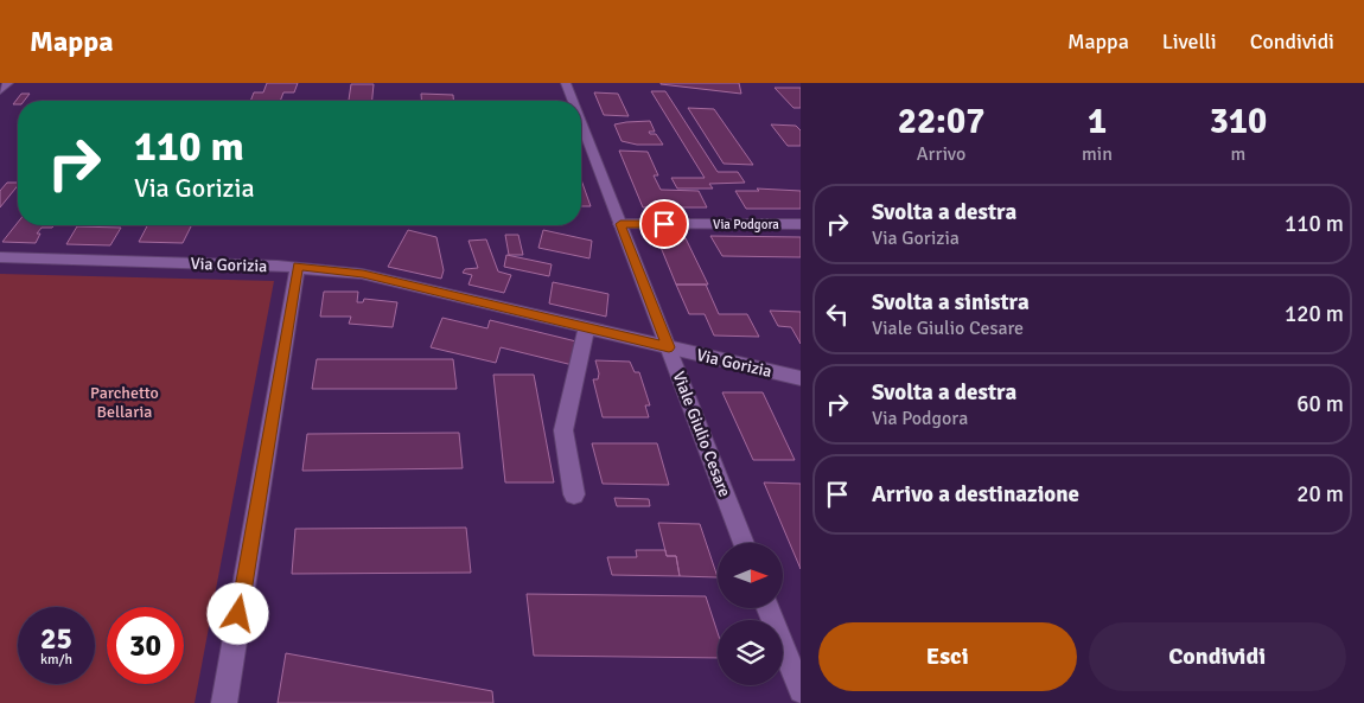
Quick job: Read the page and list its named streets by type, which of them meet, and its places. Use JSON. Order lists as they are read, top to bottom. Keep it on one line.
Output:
{"streets":{"street":["Via Podgora","Via Gorizia","Viale Giulio Cesare"]},"crossings":[["Via Podgora","Viale Giulio Cesare"],["Via Gorizia","Viale Giulio Cesare"]],"parks":["Parchetto Bellaria"],"north":"right","page":{"header":"Mappa","nav":["Mappa","Livelli","Condividi"],"eta":["22:07","Arrivo","1","min","310","m"],"turn":["110 m","Via Gorizia"],"list":[{"name":"Svolta a destra","note":"Via Gorizia","value":"110 m"},{"name":"Svolta a sinistra","note":"Viale Giulio Cesare","value":"120 m"},{"name":"Svolta a destra","note":"Via Podgora","value":"60 m"},{"name":"Arrivo a destinazione","value":"20 m"}],"speed":"25 km/h","limit":"30","buttons":["Esci","Condividi"]}}
